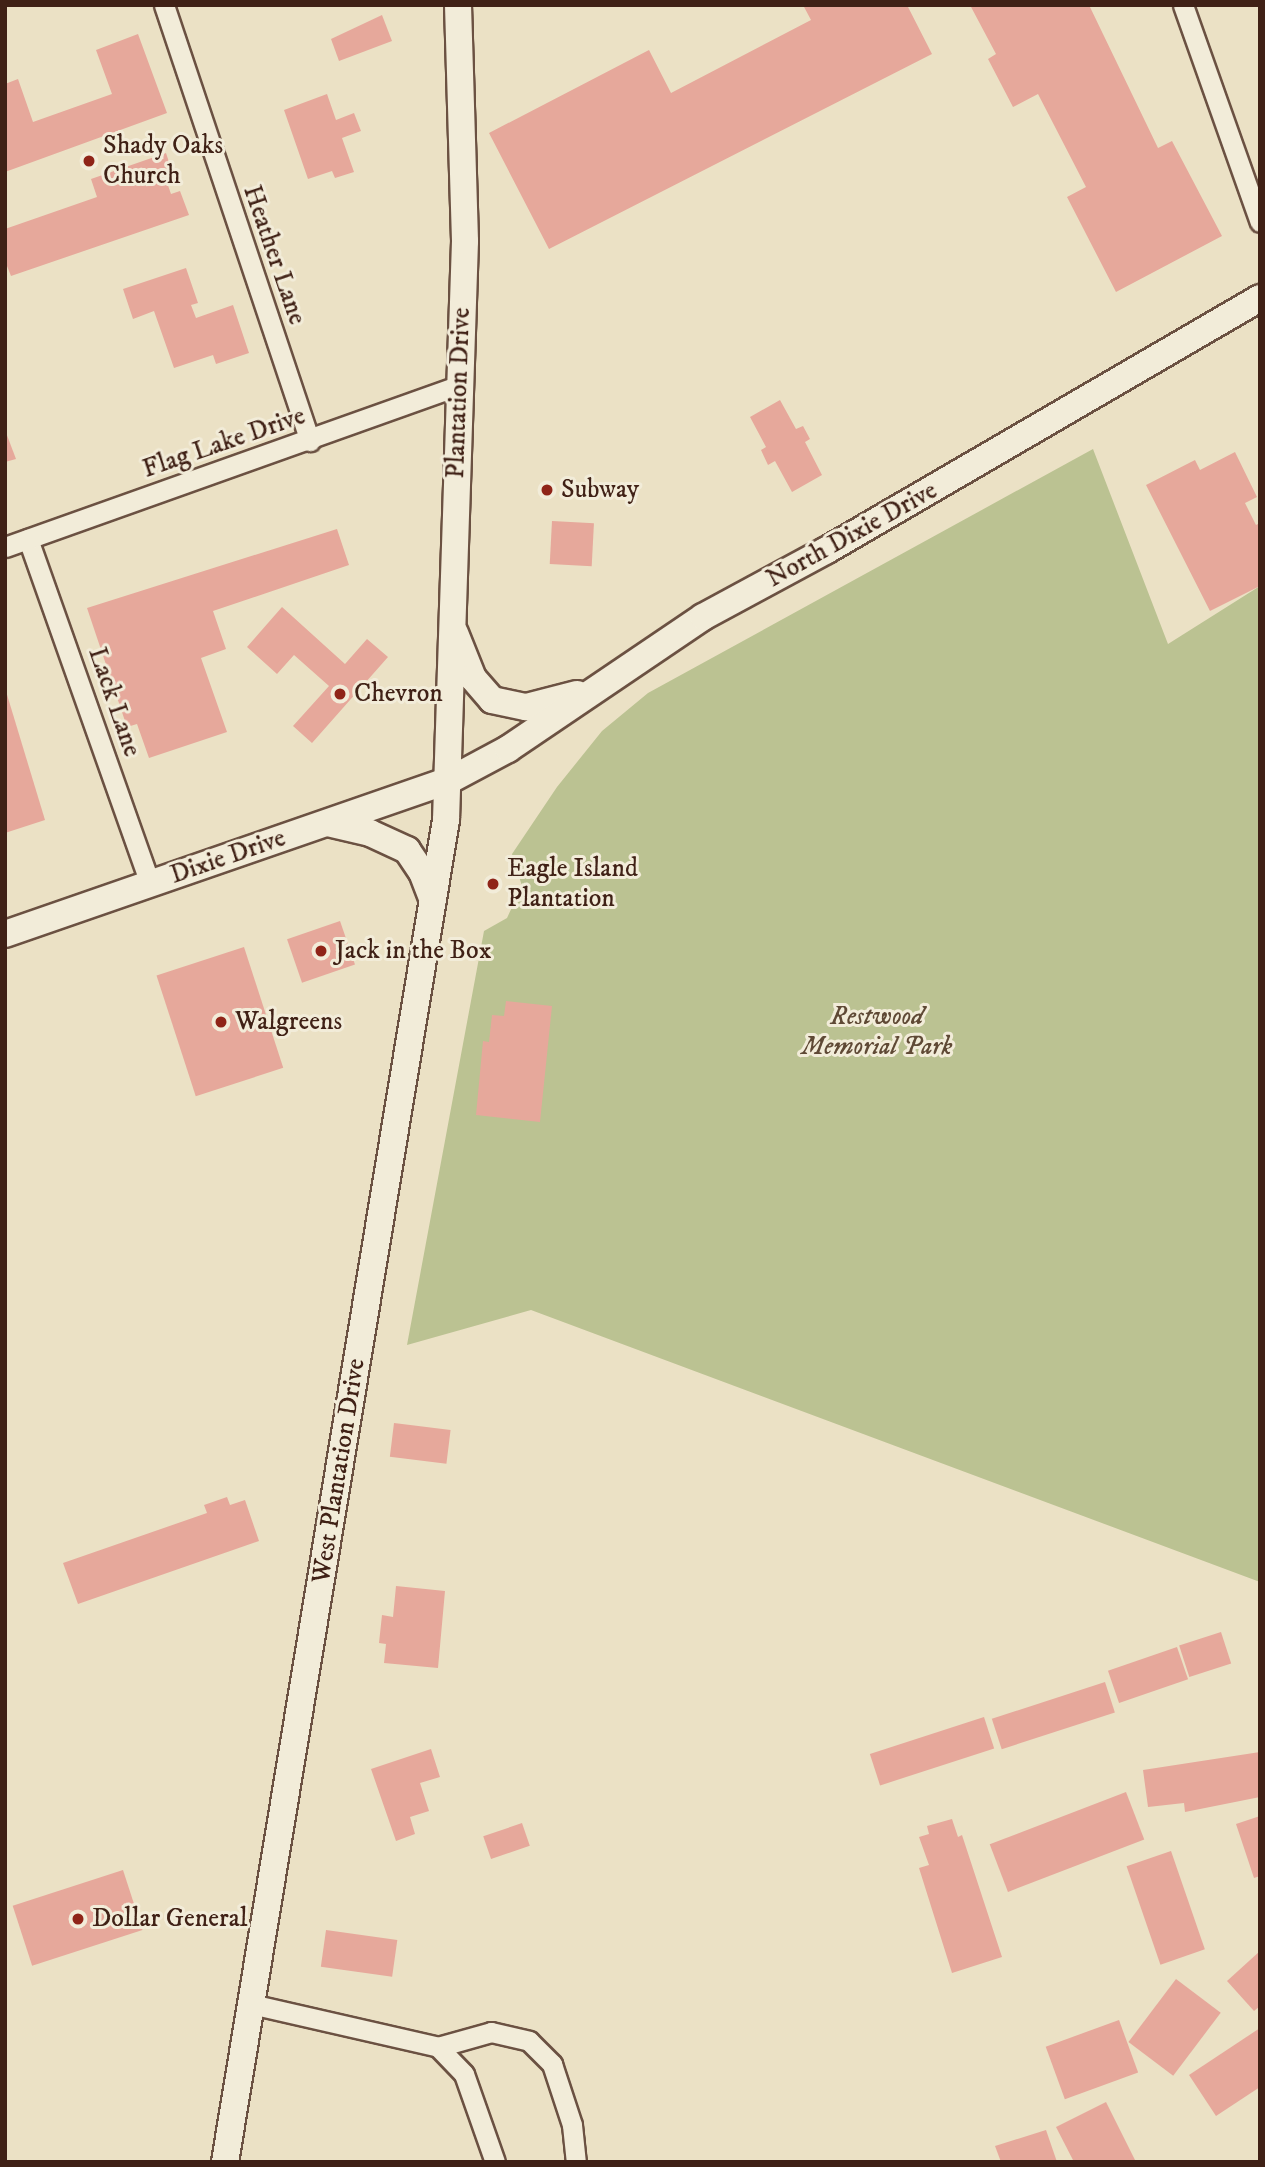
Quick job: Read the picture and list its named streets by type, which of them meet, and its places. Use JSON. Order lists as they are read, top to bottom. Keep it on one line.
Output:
{"streets":{"main road":["Plantation Drive","North Dixie Drive","Dixie Drive","West Plantation Drive"],"street":["Heather Lane","Flag Lake Drive","Lack Lane"]},"crossings":[["Heather Lane","Flag Lake Drive"],["Plantation Drive","Flag Lake Drive"],["Plantation Drive","North Dixie Drive"],["Plantation Drive","Dixie Drive"],["Plantation Drive","West Plantation Drive"],["Flag Lake Drive","Lack Lane"],["North Dixie Drive","Dixie Drive"],["North Dixie Drive","West Plantation Drive"],["Lack Lane","Dixie Drive"],["Dixie Drive","West Plantation Drive"]],"parks":["Restwood Memorial Park"],"places":["Shady Oaks Church","Subway","Chevron","Eagle Island Plantation","Jack in the Box","Walgreens","Dollar General"]}
